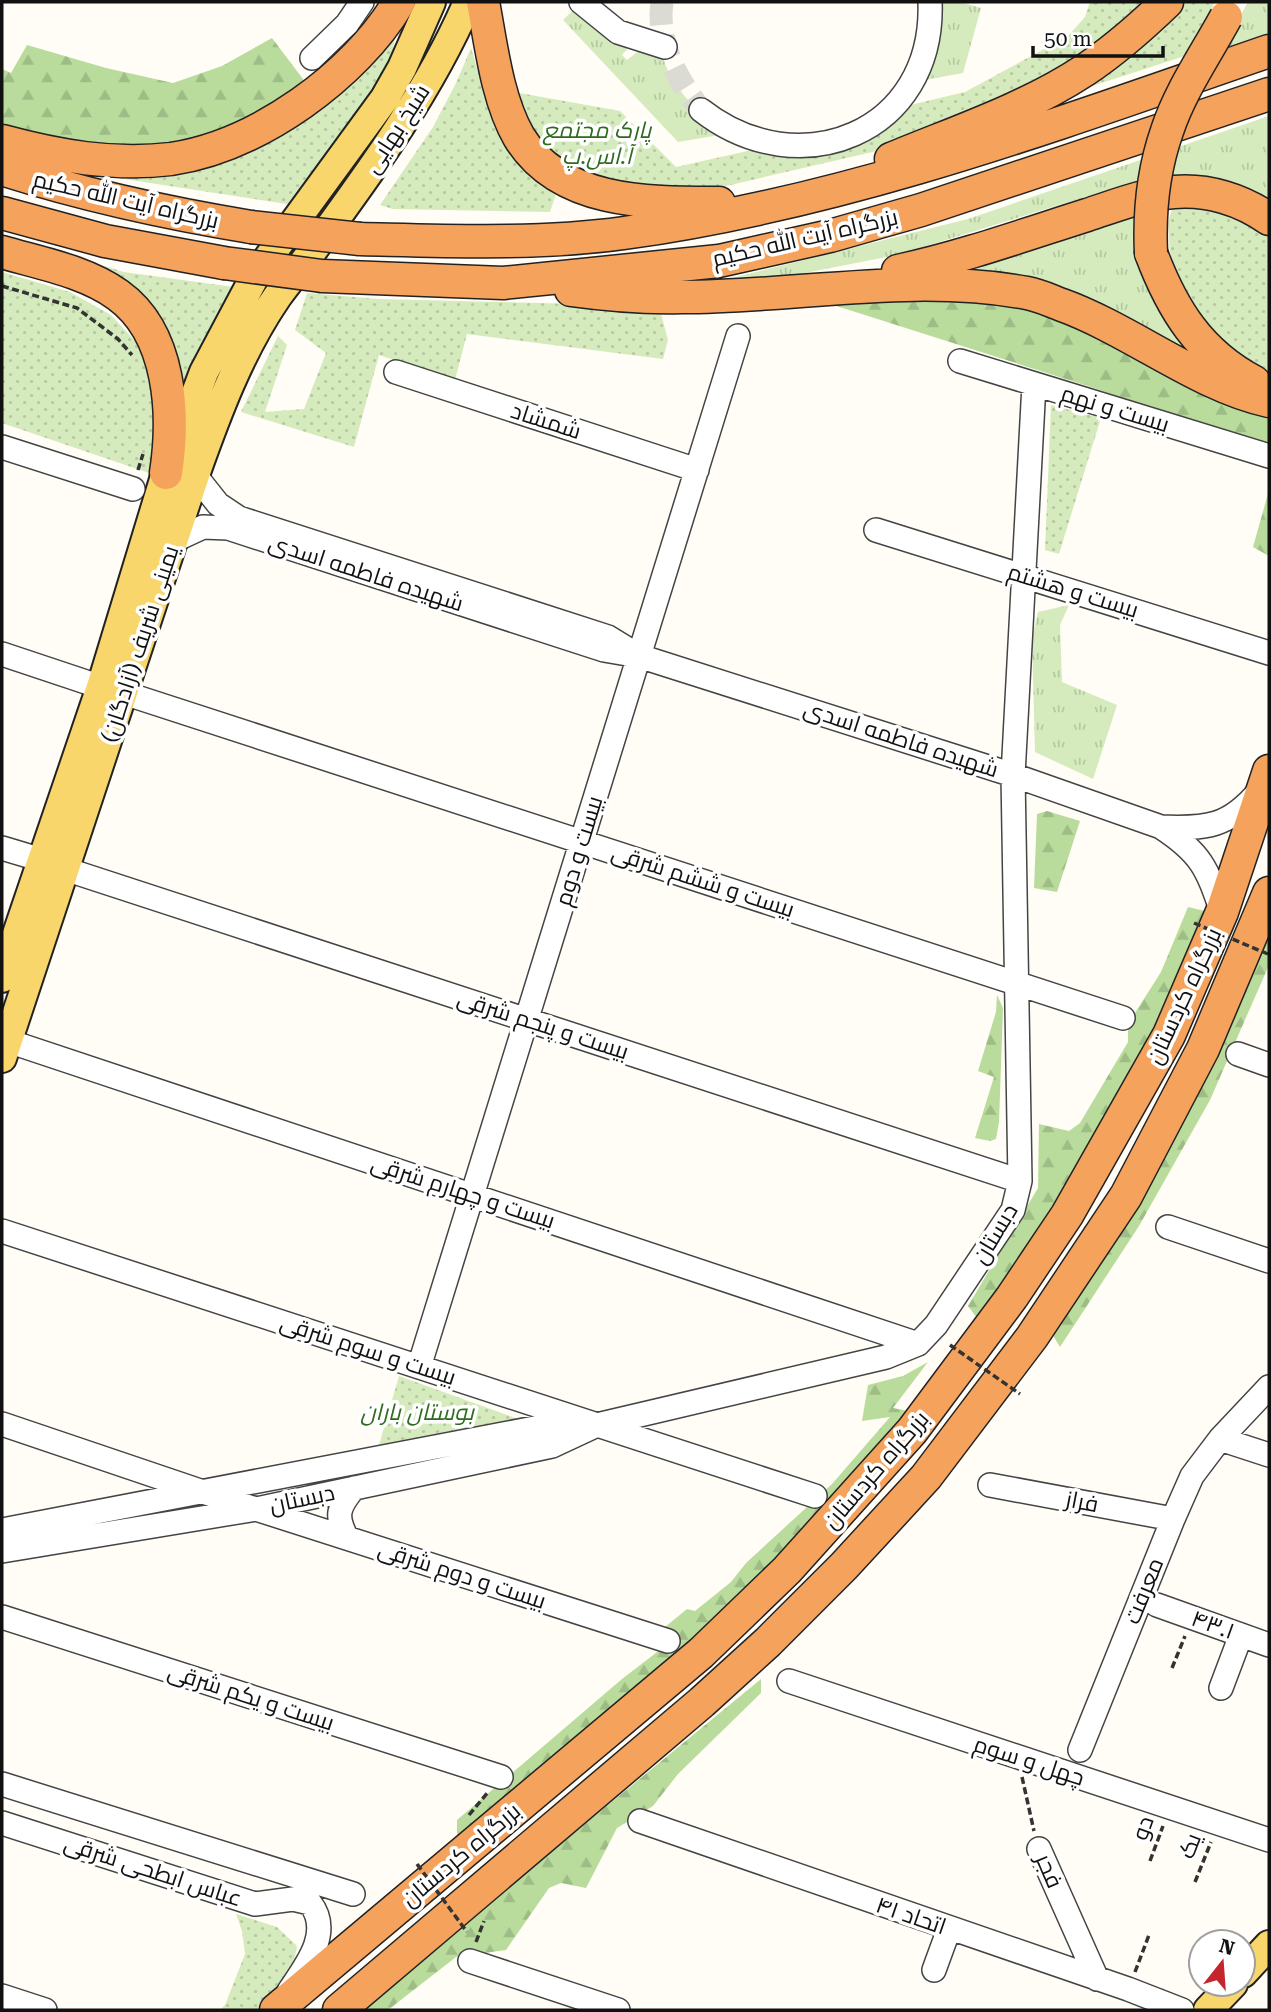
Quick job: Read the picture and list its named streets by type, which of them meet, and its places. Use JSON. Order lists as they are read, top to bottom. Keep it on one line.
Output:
{"streets":{"highway":["بزرگراه آیت الله حکیم","بزرگراه کردستان"],"main road":["شیخ بهایی","یمینی شریف (آزادگان)"],"street":["بیست و نهم","شمشاد","شهیده فاطمه اسدی","بیست و هشتم","بیست و دوم","بیست و ششم شرقی","بیست و پنجم شرقی","بیست و چهارم شرقی","دبستان","بیست و سوم شرقی","فراز","بیست و دوم شرقی","معرفت","۴۳.۱","بیست و یکم شرقی","چهل و سوم","عباس ابطحی شرقی","فجر","اتحاد ۴۱"],"path":["دو","یک"]},"crossings":[["شیخ بهایی","بزرگراه آیت الله حکیم"],["شیخ بهایی","یمینی شریف (آزادگان)"],["بزرگراه آیت الله حکیم","یمینی شریف (آزادگان)"],["بیست و نهم","دبستان"],["شمشاد","بیست و دوم"],["شهیده فاطمه اسدی","یمینی شریف (آزادگان)"],["شهیده فاطمه اسدی","بیست و دوم"],["شهیده فاطمه اسدی","دبستان"],["بیست و هشتم","دبستان"],["یمینی شریف (آزادگان)","بیست و ششم شرقی"],["یمینی شریف (آزادگان)","بیست و پنجم شرقی"],["یمینی شریف (آزادگان)","بیست و چهارم شرقی"],["بیست و دوم","بیست و ششم شرقی"],["بیست و دوم","بیست و پنجم شرقی"],["بیست و دوم","بیست و چهارم شرقی"],["بیست و دوم","بیست و سوم شرقی"],["بیست و ششم شرقی","دبستان"],["بزرگراه کردستان","عباس ابطحی شرقی"],["بیست و پنجم شرقی","دبستان"],["بیست و چهارم شرقی","دبستان"],["دبستان","بیست و سوم شرقی"],["دبستان","بیست و دوم شرقی"],["فراز","معرفت"],["چهل و سوم","دو"],["چهل و سوم","یک"],["چهل و سوم","فجر"],["فجر","اتحاد ۴۱"]],"parks":["پارک مجتمع آ.اس.پ","بوستان باران"],"scale_bar":"50 m","north":"top"}
